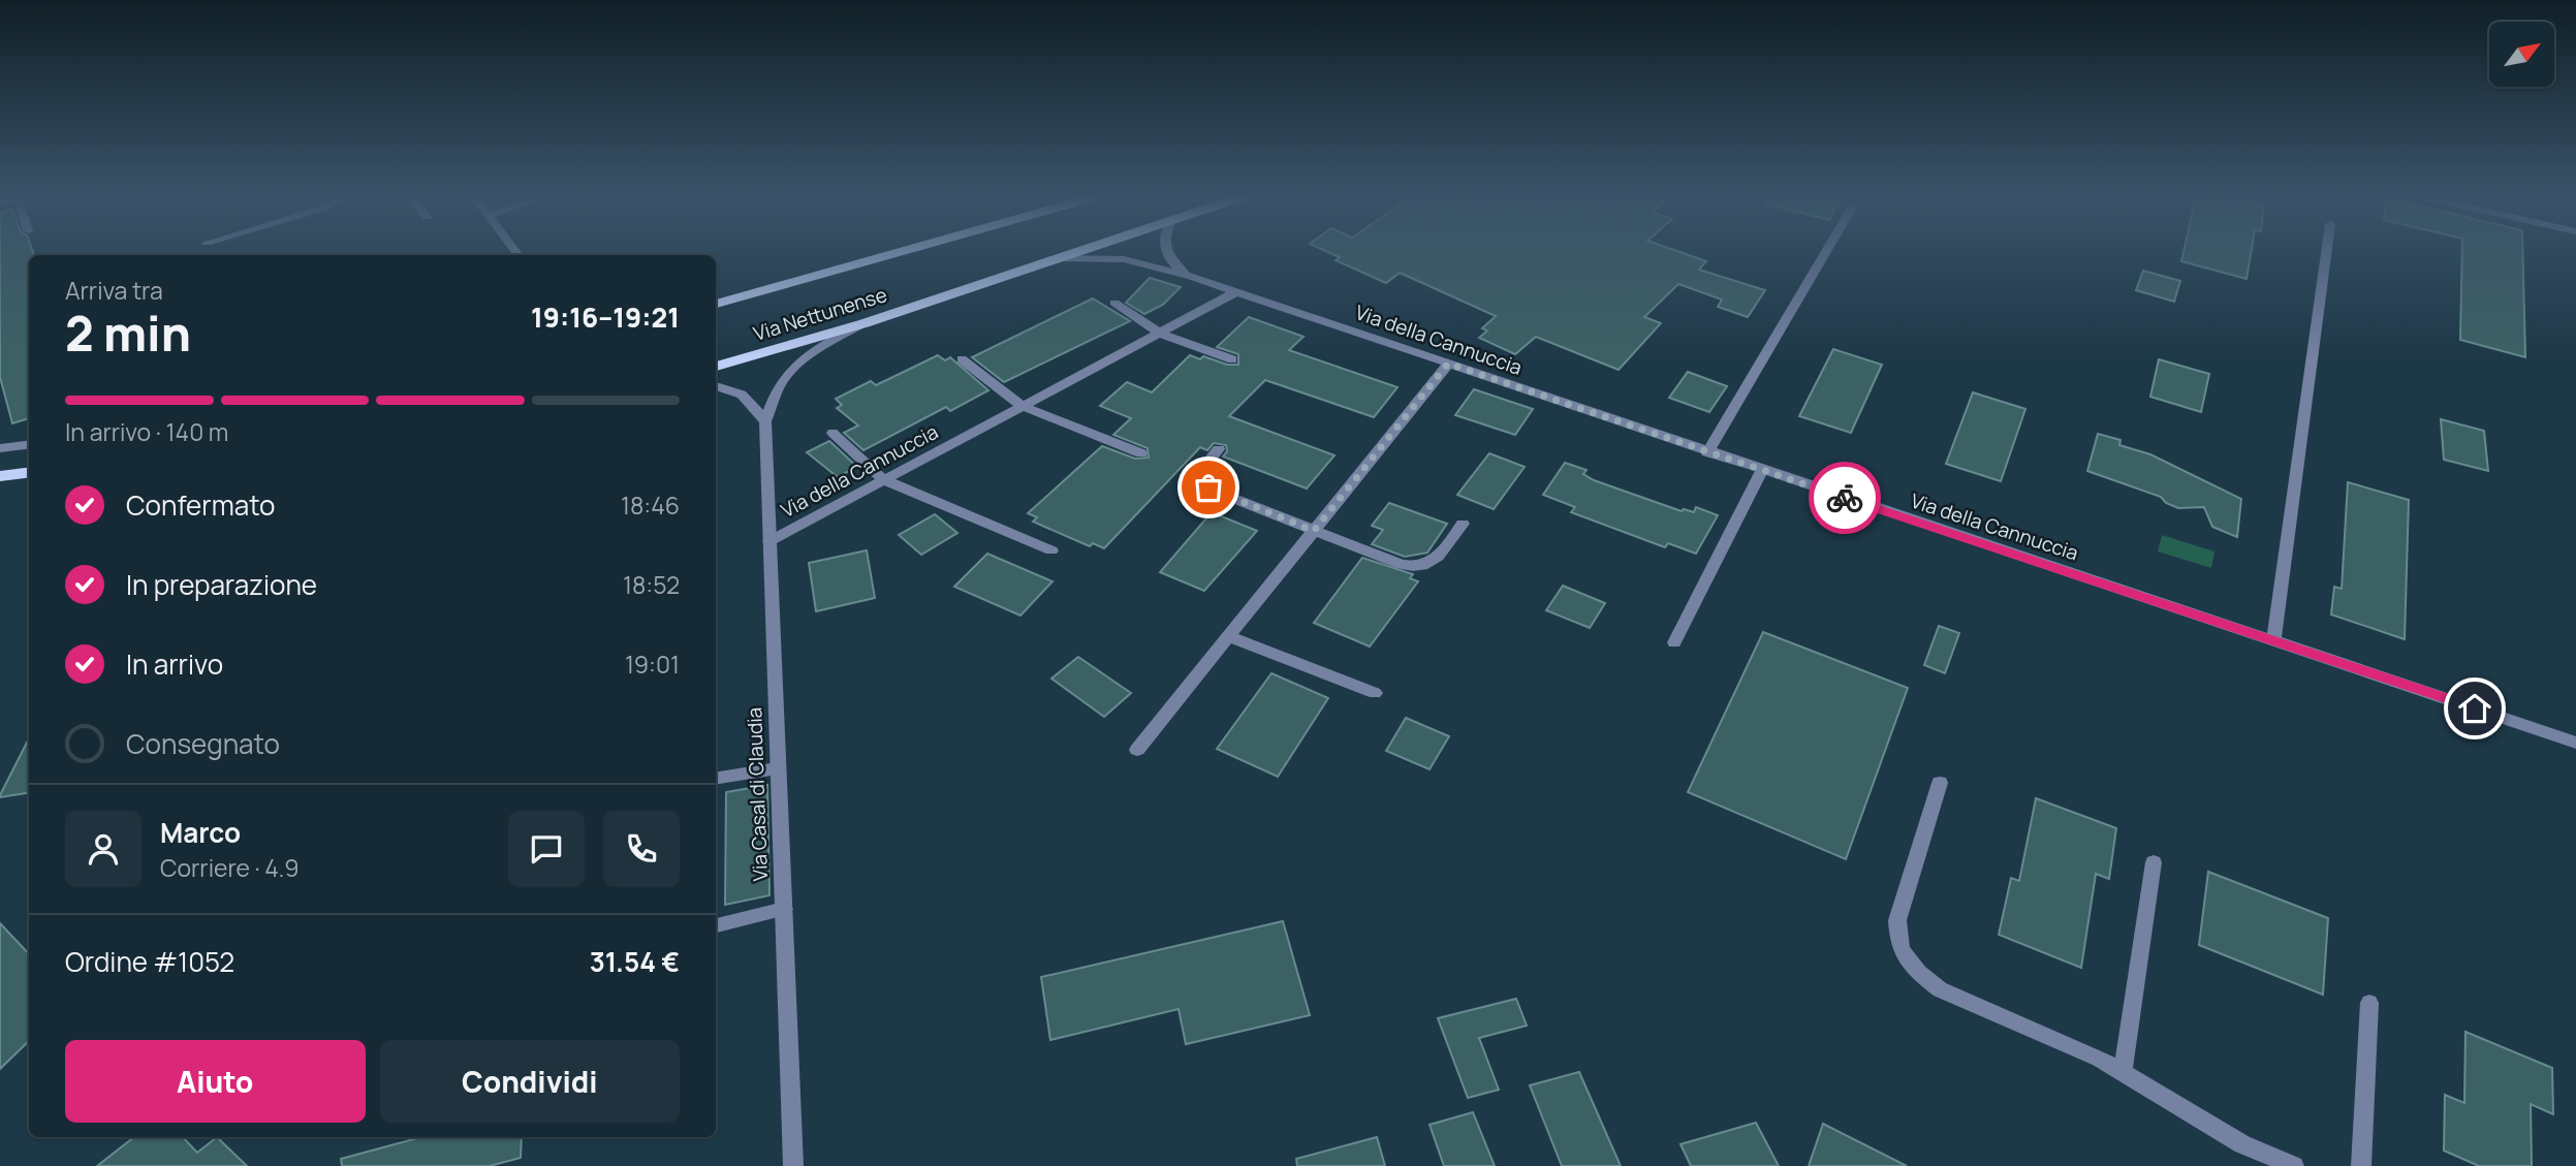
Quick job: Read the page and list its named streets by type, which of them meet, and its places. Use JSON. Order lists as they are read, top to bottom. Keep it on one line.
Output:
{"streets":{"main road":["Via Nettunense"],"street":["Via della Cannuccia","Via Casal di Claudia"]},"crossings":[["Via Nettunense","Via della Cannuccia"],["Via Nettunense","Via Casal di Claudia"],["Via della Cannuccia","Via Casal di Claudia"]],"north":"top right","page":{"heading":["2 min","Arriva tra","19:16–19:21"],"panel":["Marco","Corriere · 4.9","Ordine #1052","31.54 €"],"bar":"In arrivo · 140 m","list":[["Confermato","18:46"],["In preparazione","18:52"],["In arrivo","19:01"],"Consegnato"],"buttons":["Aiuto","Condividi"]}}
